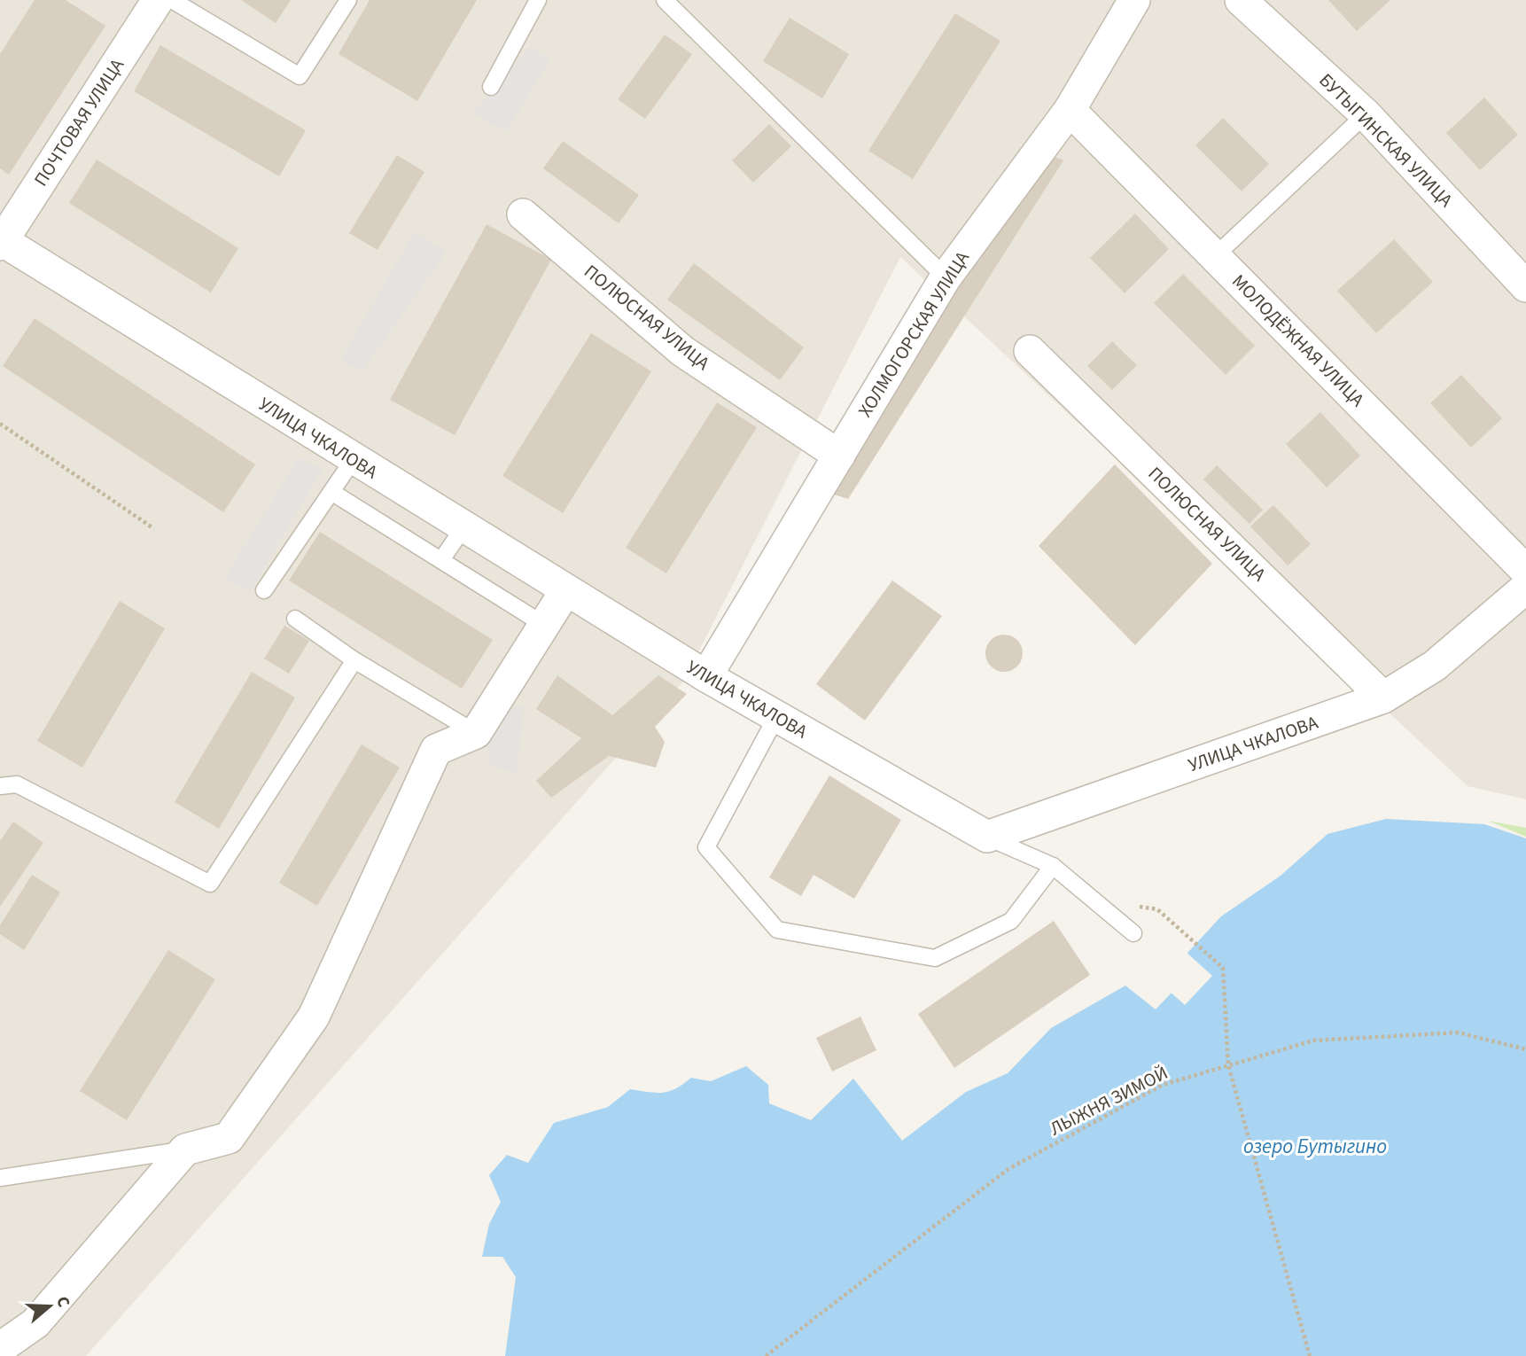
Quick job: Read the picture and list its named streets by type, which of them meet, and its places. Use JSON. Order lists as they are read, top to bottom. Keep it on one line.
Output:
{"streets":{"street":["ПОЧТОВАЯ УЛИЦА","БУТЫГИНСКАЯ УЛИЦА","ПОЛЮСНАЯ УЛИЦА","ХОЛМОГОРСКАЯ УЛИЦА","МОЛОДЁЖНАЯ УЛИЦА","УЛИЦА ЧКАЛОВА"],"path":["ЛЫЖНЯ ЗИМОЙ"]},"crossings":[["ПОЧТОВАЯ УЛИЦА","УЛИЦА ЧКАЛОВА"],["ПОЛЮСНАЯ УЛИЦА","ХОЛМОГОРСКАЯ УЛИЦА"],["ПОЛЮСНАЯ УЛИЦА","УЛИЦА ЧКАЛОВА"],["ХОЛМОГОРСКАЯ УЛИЦА","МОЛОДЁЖНАЯ УЛИЦА"],["ХОЛМОГОРСКАЯ УЛИЦА","УЛИЦА ЧКАЛОВА"]],"water":["озеро Бутыгино"],"north":"right"}
